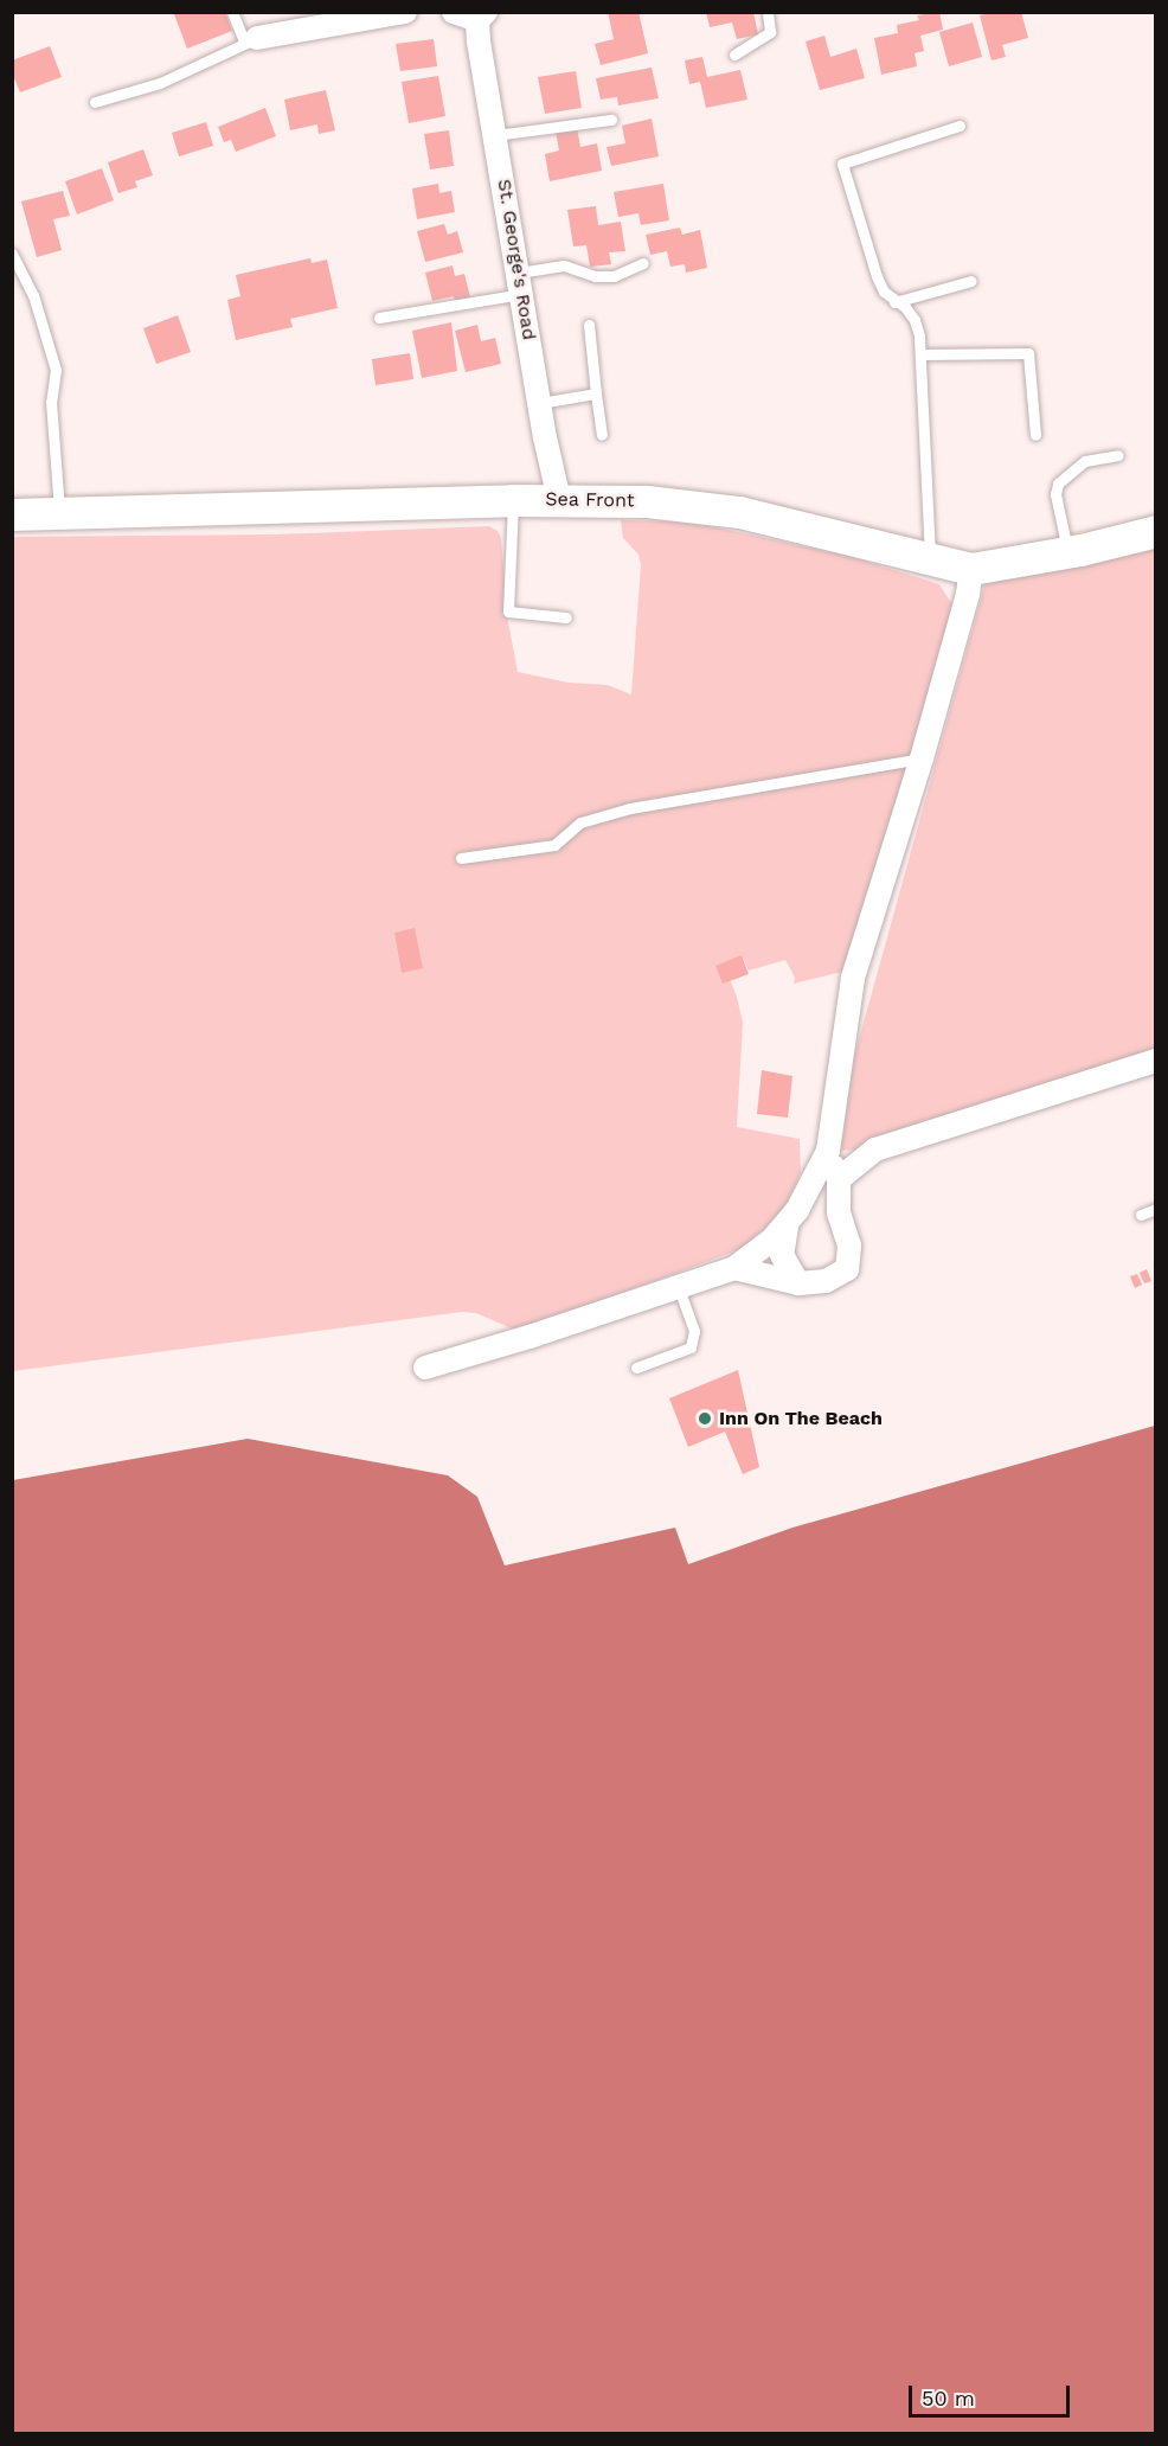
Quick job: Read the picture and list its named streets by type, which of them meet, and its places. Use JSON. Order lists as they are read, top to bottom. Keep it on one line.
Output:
{"streets":{"street":["St. George's Road","Sea Front"]},"crossings":[["St. George's Road","Sea Front"]],"places":["Inn On The Beach"],"scale_bar":"50 m"}
